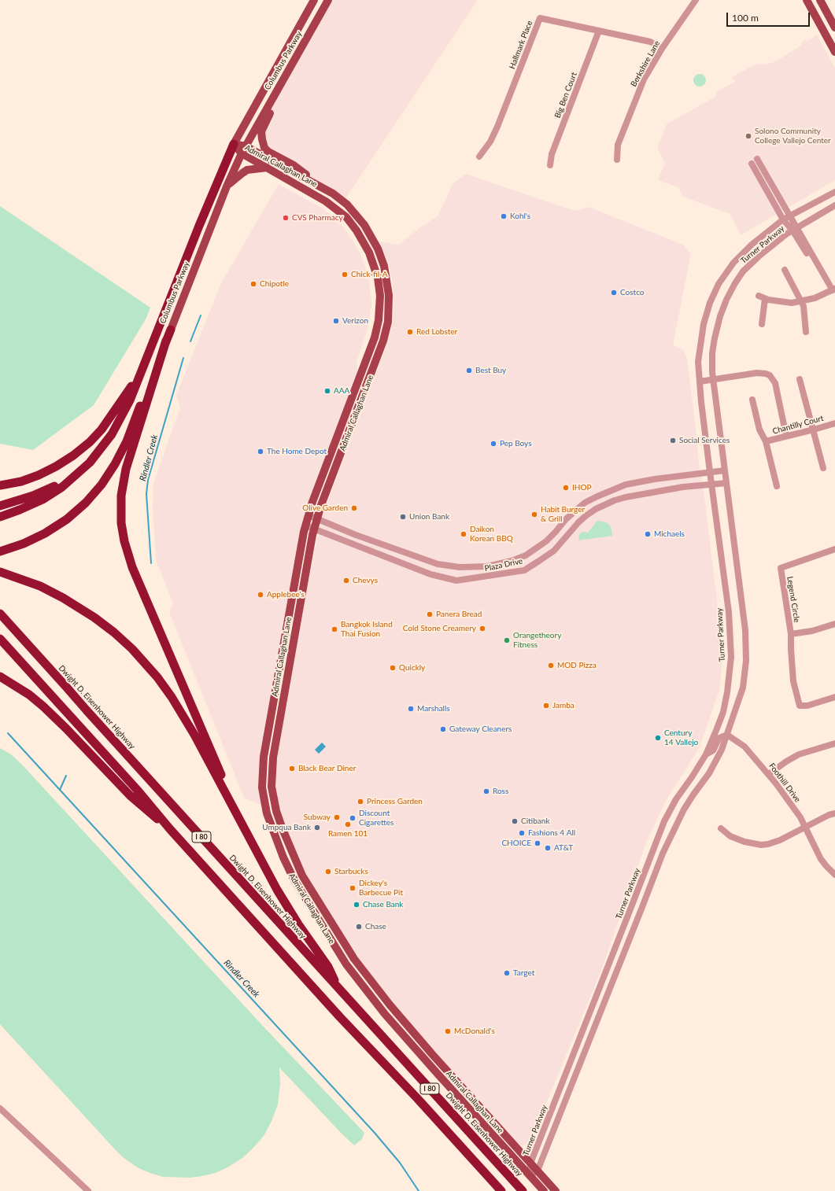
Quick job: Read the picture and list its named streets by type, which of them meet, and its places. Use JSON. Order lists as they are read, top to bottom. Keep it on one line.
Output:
{"streets":{"highway":["Columbus Parkway","Dwight D. Eisenhower Highway","I 80"],"main road":["Admiral Callaghan Lane"],"street":["Hallmark Place","Berkshire Lane","Big Ben Court","Turner Parkway","Chantilly Court","Plaza Drive","Legend Circle","Foothill Drive"]},"crossings":[["Hallmark Place","Berkshire Lane"],["Hallmark Place","Big Ben Court"],["Columbus Parkway","Admiral Callaghan Lane"],["Admiral Callaghan Lane","Turner Parkway"],["Admiral Callaghan Lane","Plaza Drive"],["Turner Parkway","Plaza Drive"],["Turner Parkway","Foothill Drive"]],"water":["Rindler Creek"],"places":["Solono Community College Vallejo Center","Kohl's","CVS Pharmacy","Chick-fil-A","Chipotle","Costco","Verizon","Red Lobster","Best Buy","AAA","Social Services","Pep Boys","The Home Depot","IHOP","Olive Garden","Habit Burger & Grill","Union Bank","Daikon Korean BBQ","Michaels","Chevys","Applebee's","Panera Bread","Cold Stone Creamery","Bangkok Island Thai Fusion","Orangetheory Fitness","MOD Pizza","Quickly","Jamba","Marshalls","Gateway Cleaners","Century 14 Vallejo","Black Bear Diner","Ross","Princess Garden","Subway","Discount Cigarettes","Citibank","Ramen 101","Umpqua Bank","Fashions 4 All","CHOICE","AT&T","Starbucks","Dickey's Barbecue Pit","Chase Bank","Chase","Target","McDonald's"],"scale_bar":"100 m"}
